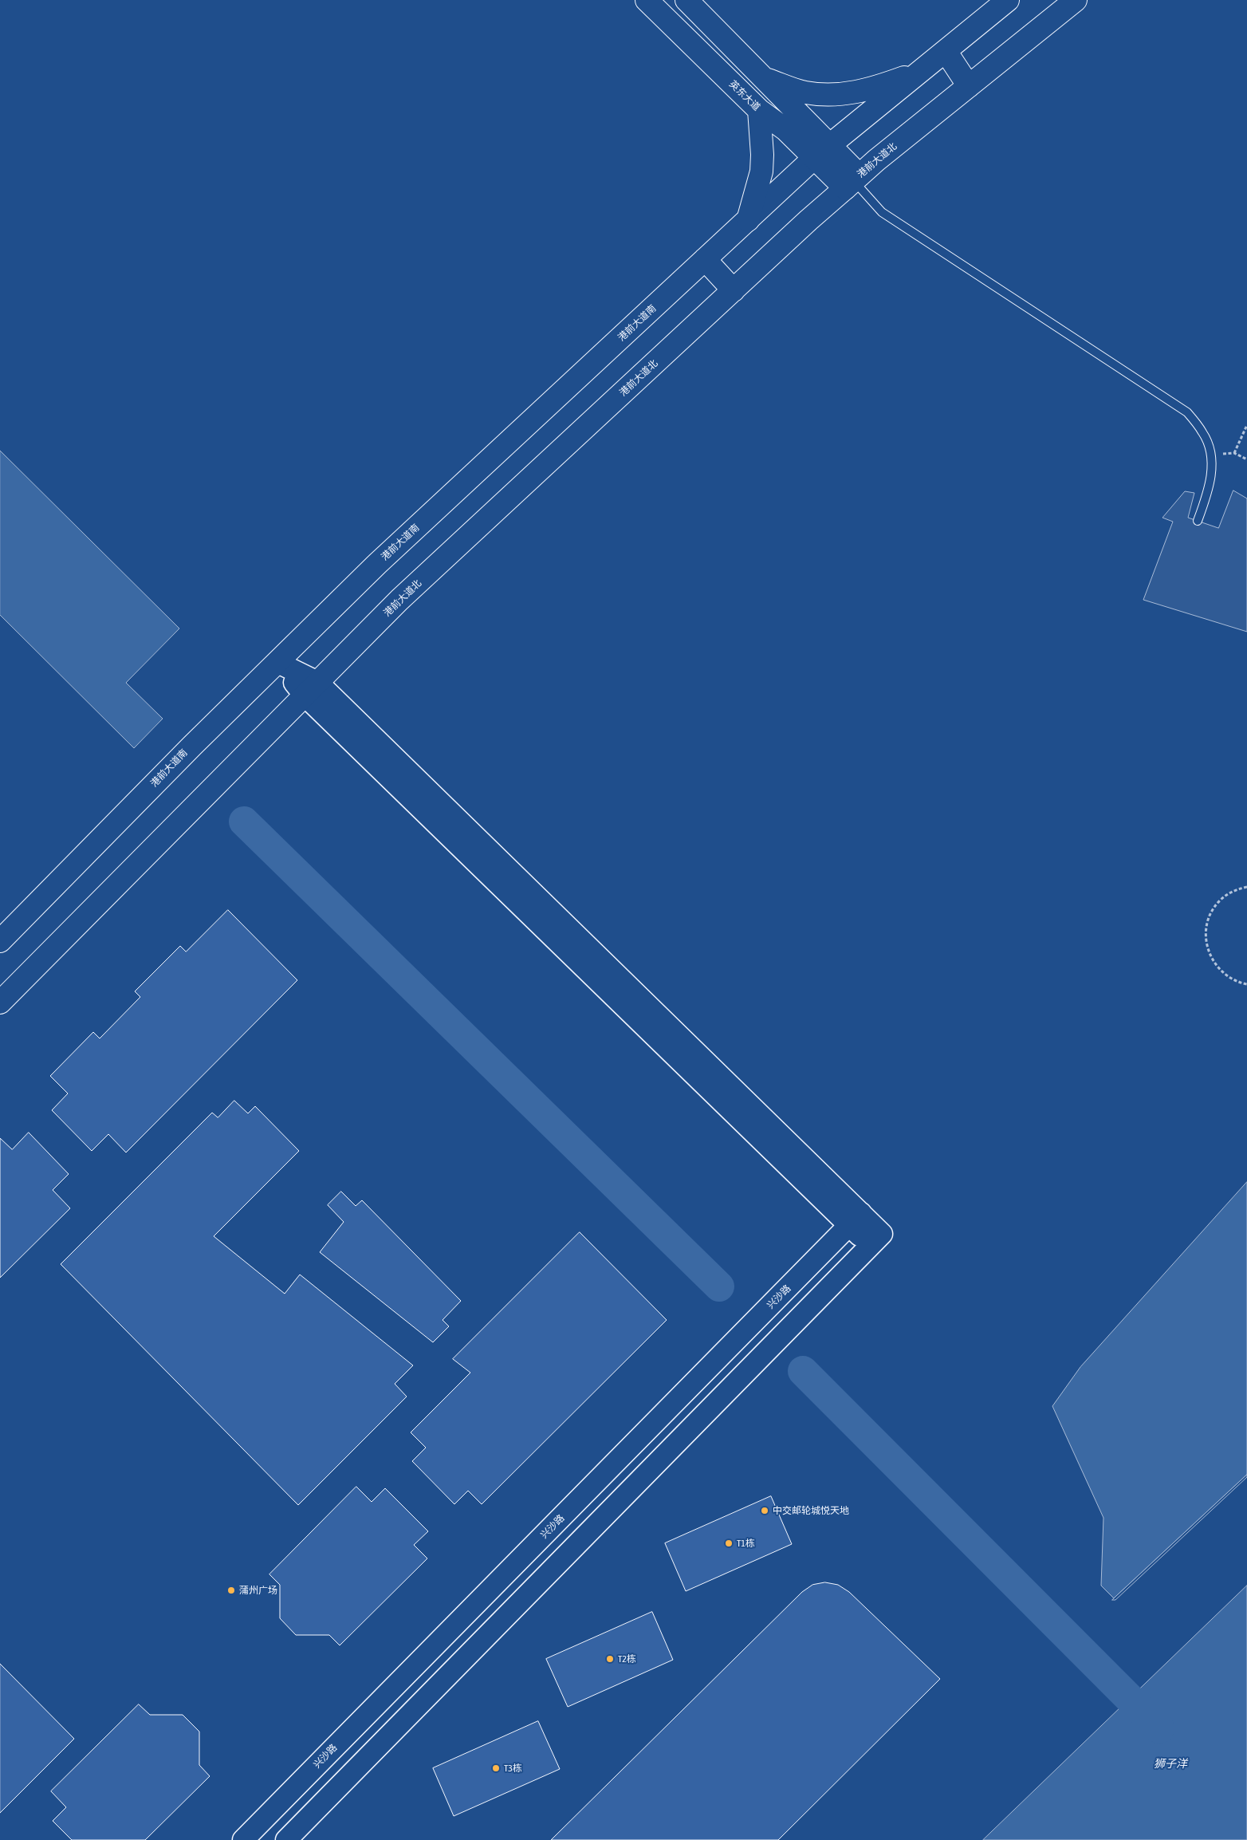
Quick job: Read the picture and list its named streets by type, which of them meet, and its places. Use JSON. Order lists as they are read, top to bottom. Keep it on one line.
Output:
{"streets":{"main road":["英东大道","港前大道北","港前大道南"],"street":["兴沙路"]},"crossings":[["英东大道","港前大道北"],["英东大道","港前大道南"]],"water":["狮子洋"],"places":["中交邮轮城悦天地","T1栋","蒲州广场","T2栋","T3栋"]}
